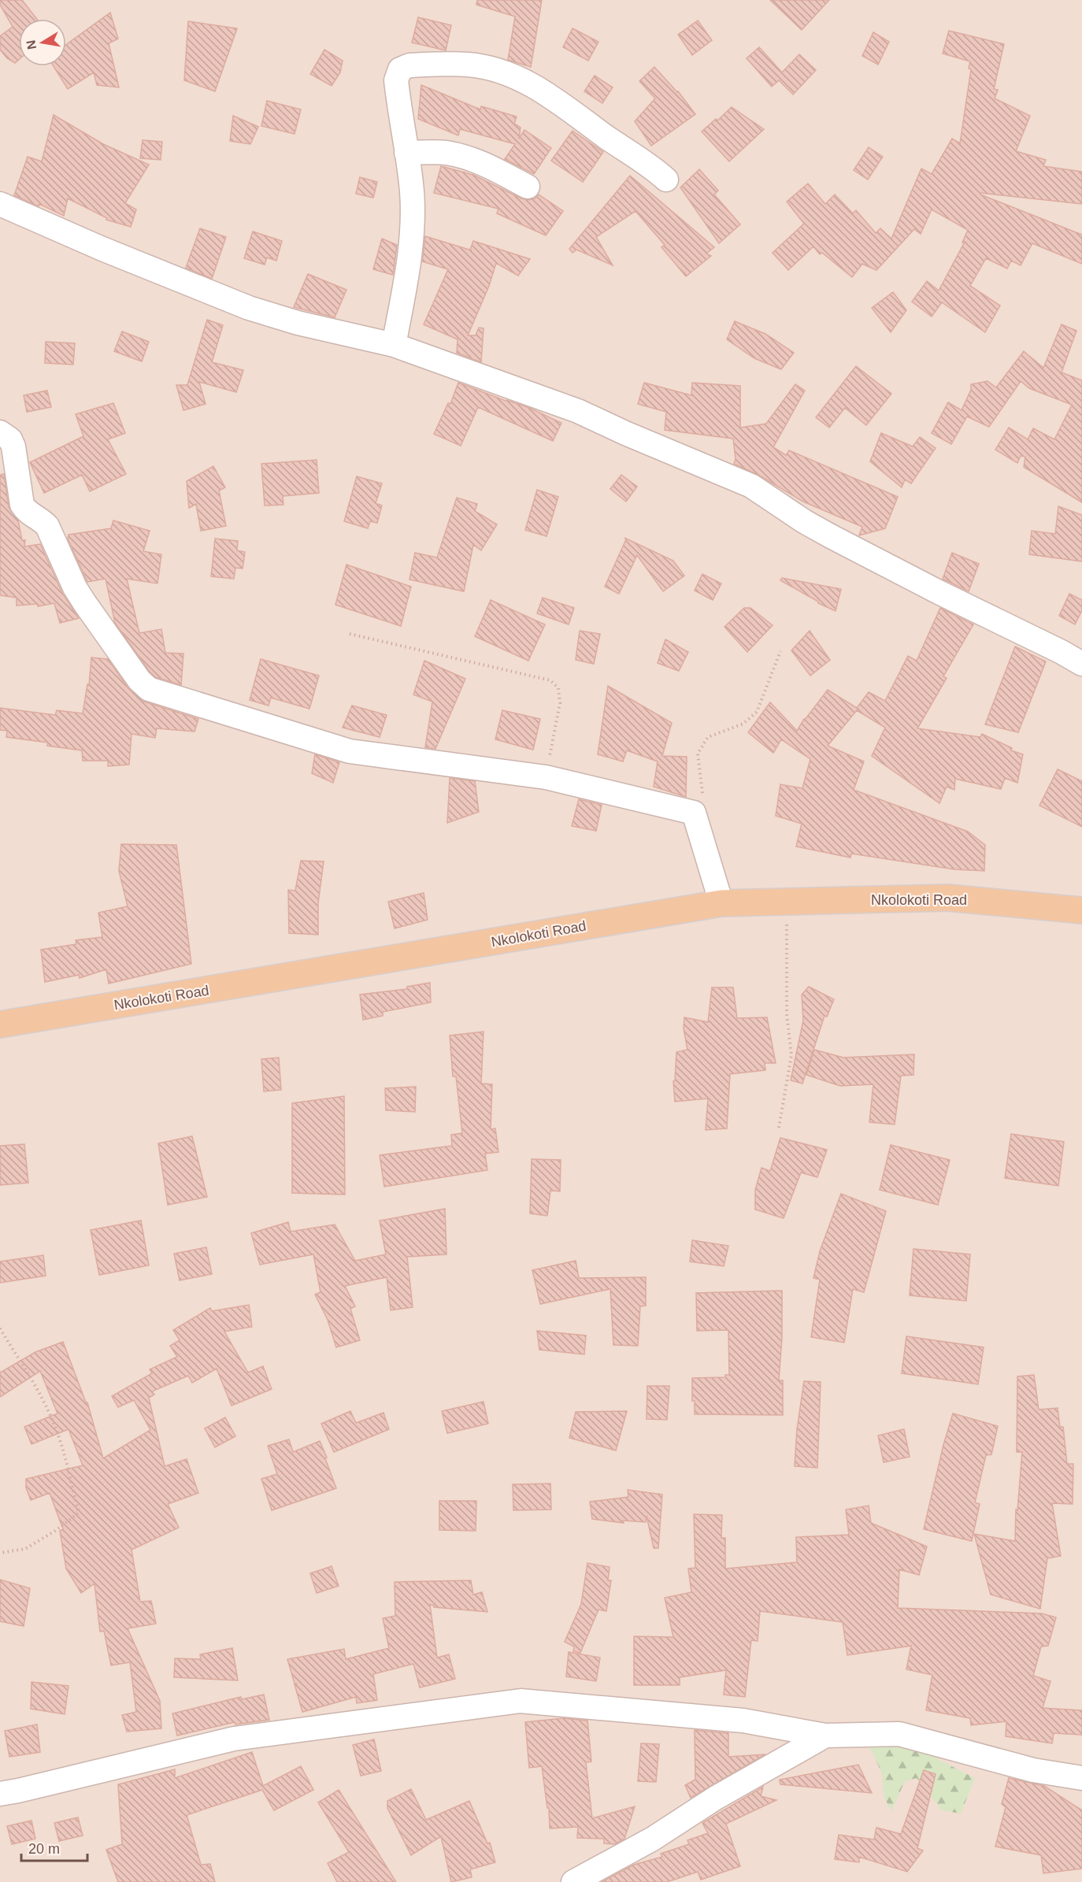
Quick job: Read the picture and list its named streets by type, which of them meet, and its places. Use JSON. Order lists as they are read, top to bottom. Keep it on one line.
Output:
{"streets":{"main road":["Nkolokoti Road"]},"scale_bar":"20 m","north":"left"}
